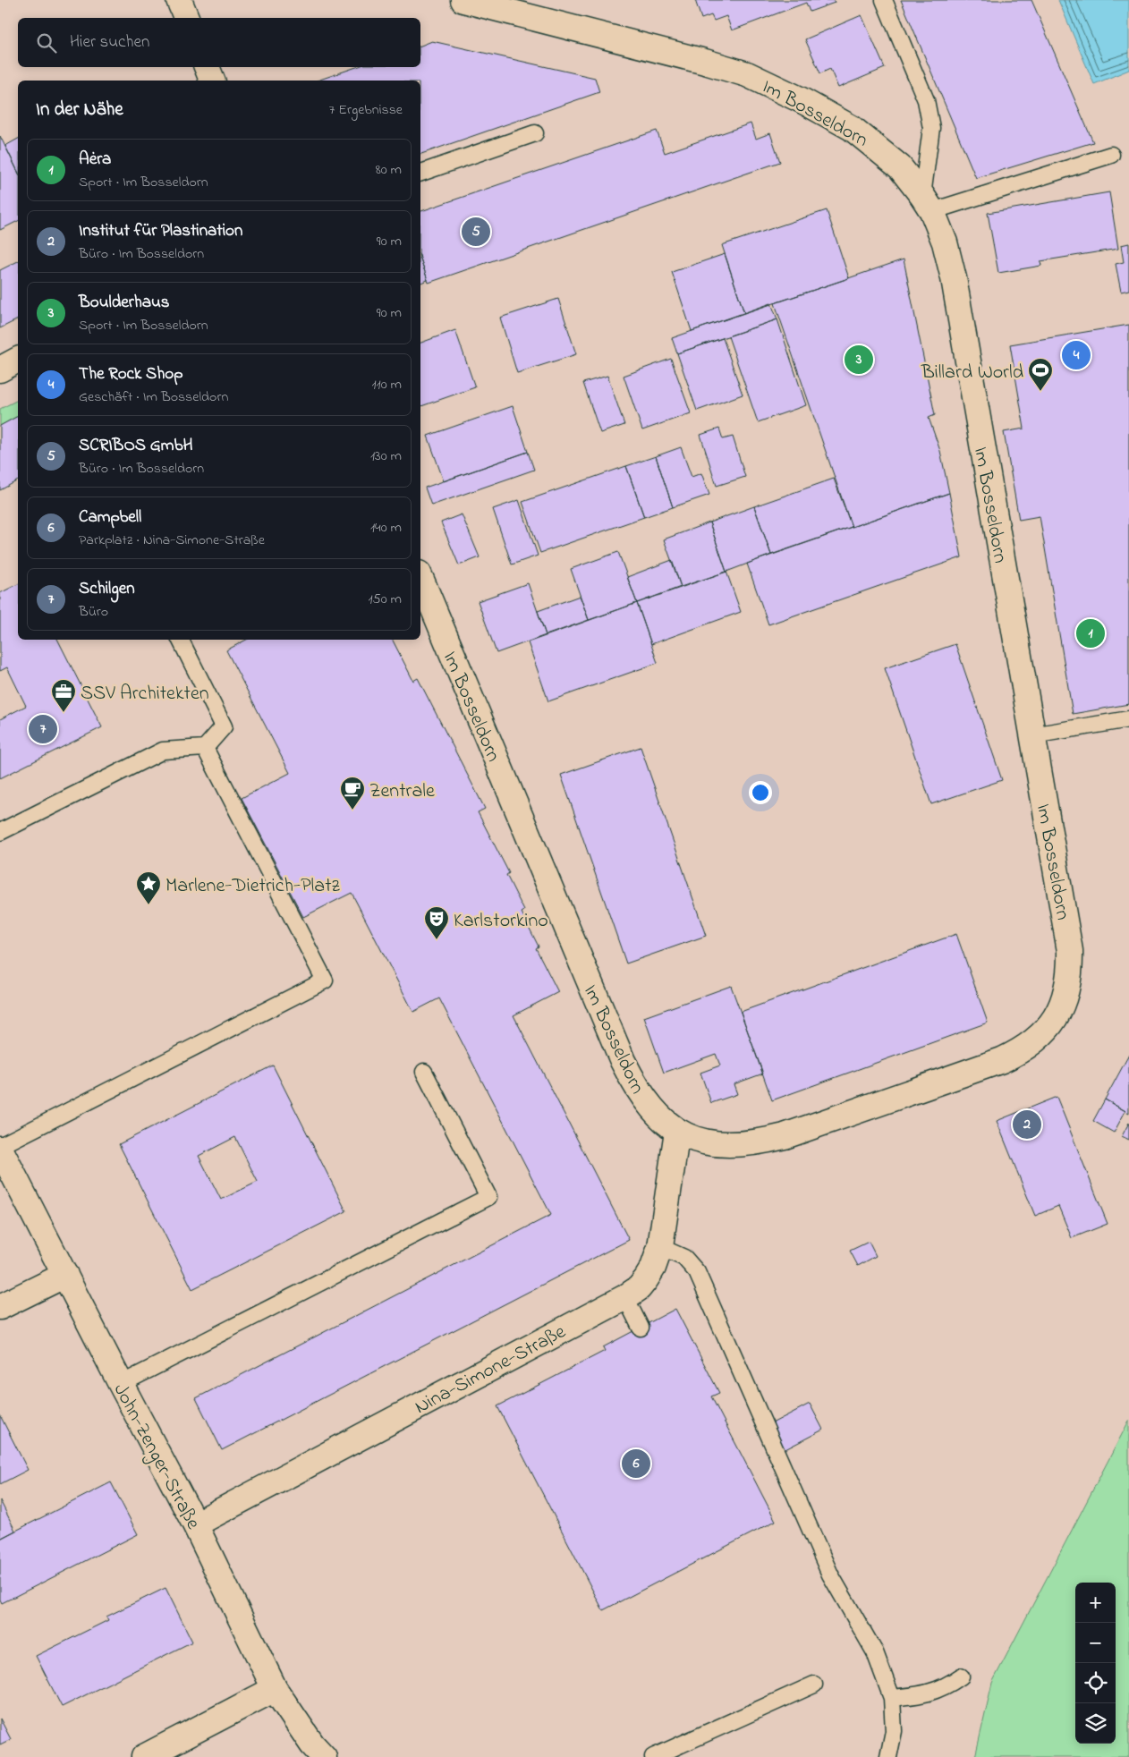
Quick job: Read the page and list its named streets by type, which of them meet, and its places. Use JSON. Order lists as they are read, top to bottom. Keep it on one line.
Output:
{"streets":{"street":["Im Bosseldorn","Nina-Simone-Straße","John-Zenger-Straße"]},"crossings":[["Im Bosseldorn","Nina-Simone-Straße"],["Nina-Simone-Straße","John-Zenger-Straße"]],"places":{"sports":["Billard World"],"office":["SSV Architekten"],"cafe":["Zentrale"],"place":["Marlene-Dietrich-Platz"],"theatre":["Karlstorkino"]},"page":{"search":"Hier suchen","heading":["In der Nähe","7 Ergebnisse"],"list":[{"mark":"1","name":"Aėra","note":"Sport · Im Bosseldorn","value":"80 m"},{"mark":"2","name":"Institut für Plastination","note":"Büro · Im Bosseldorn","value":"90 m"},{"mark":"3","name":"Boulderhaus","note":"Sport · Im Bosseldorn","value":"90 m"},{"mark":"4","name":"The Rock Shop","note":"Geschäft · Im Bosseldorn","value":"110 m"},{"mark":"5","name":"SCRIBOS GmbH","note":"Büro · Im Bosseldorn","value":"130 m"},{"mark":"6","name":"Campbell","note":"Parkplatz · Nina-Simone-Straße","value":"140 m"},{"mark":"7","name":"Schilgen","note":"Büro","value":"150 m"}],"pins":["5","4","3","1","7","2","6"],"map_buttons":["+","−"]}}
